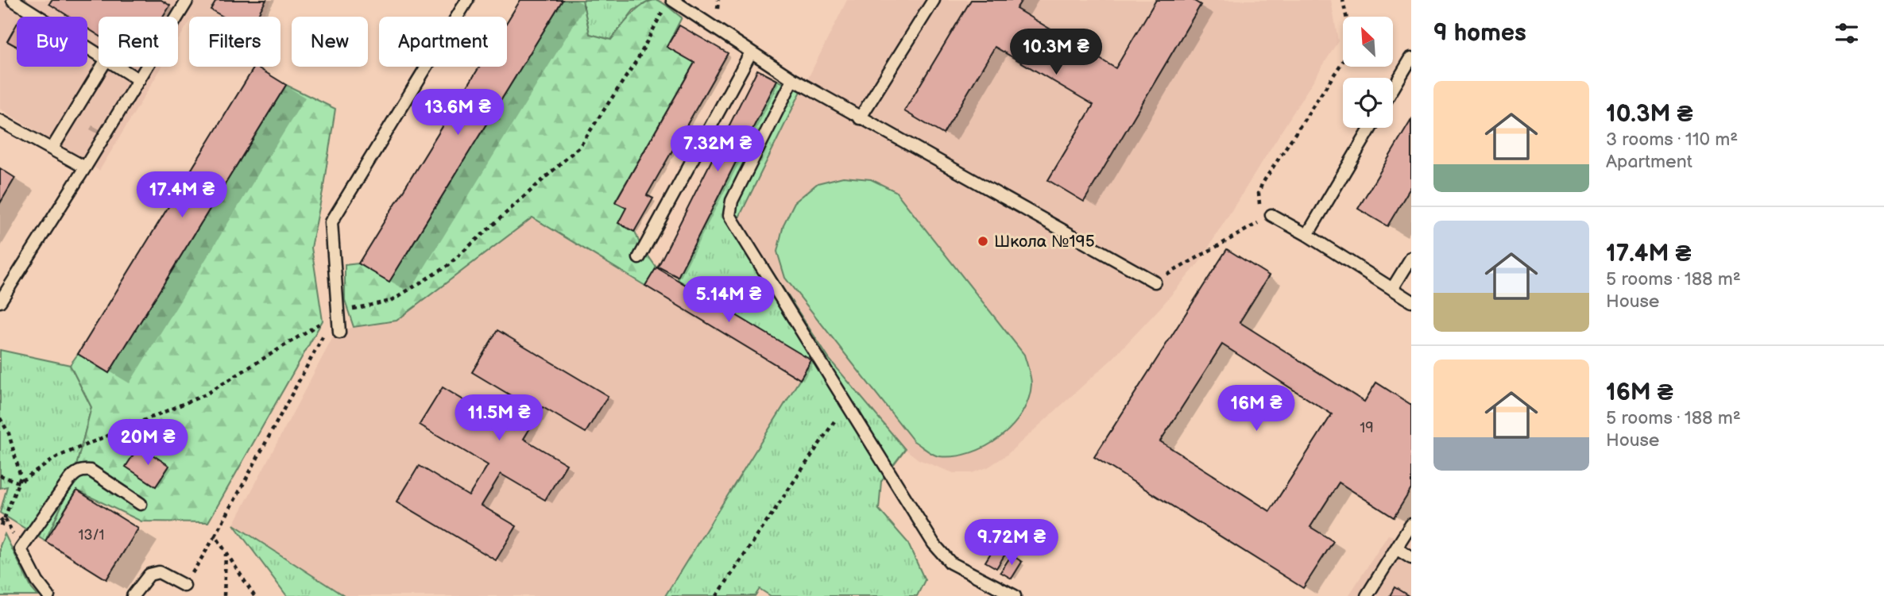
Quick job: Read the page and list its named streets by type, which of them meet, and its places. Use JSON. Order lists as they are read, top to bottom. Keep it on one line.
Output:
{"places":["Школа №195"],"house_numbers":["19","13/1"],"north":"top left","page":{"heading":"9 homes","chip":["Buy","Rent","Filters","New","Apartment"],"price":["10.3M ₴","13.6M ₴","7.32M ₴","17.4M ₴","5.14M ₴","16M ₴","11.5M ₴","20M ₴","9.72M ₴"],"list":[{"name":"10.3M ₴","note":"3 rooms · 110 m² · Apartment"},{"name":"17.4M ₴","note":"5 rooms · 188 m² · House"},{"name":"16M ₴","note":"5 rooms · 188 m² · House"}]}}
